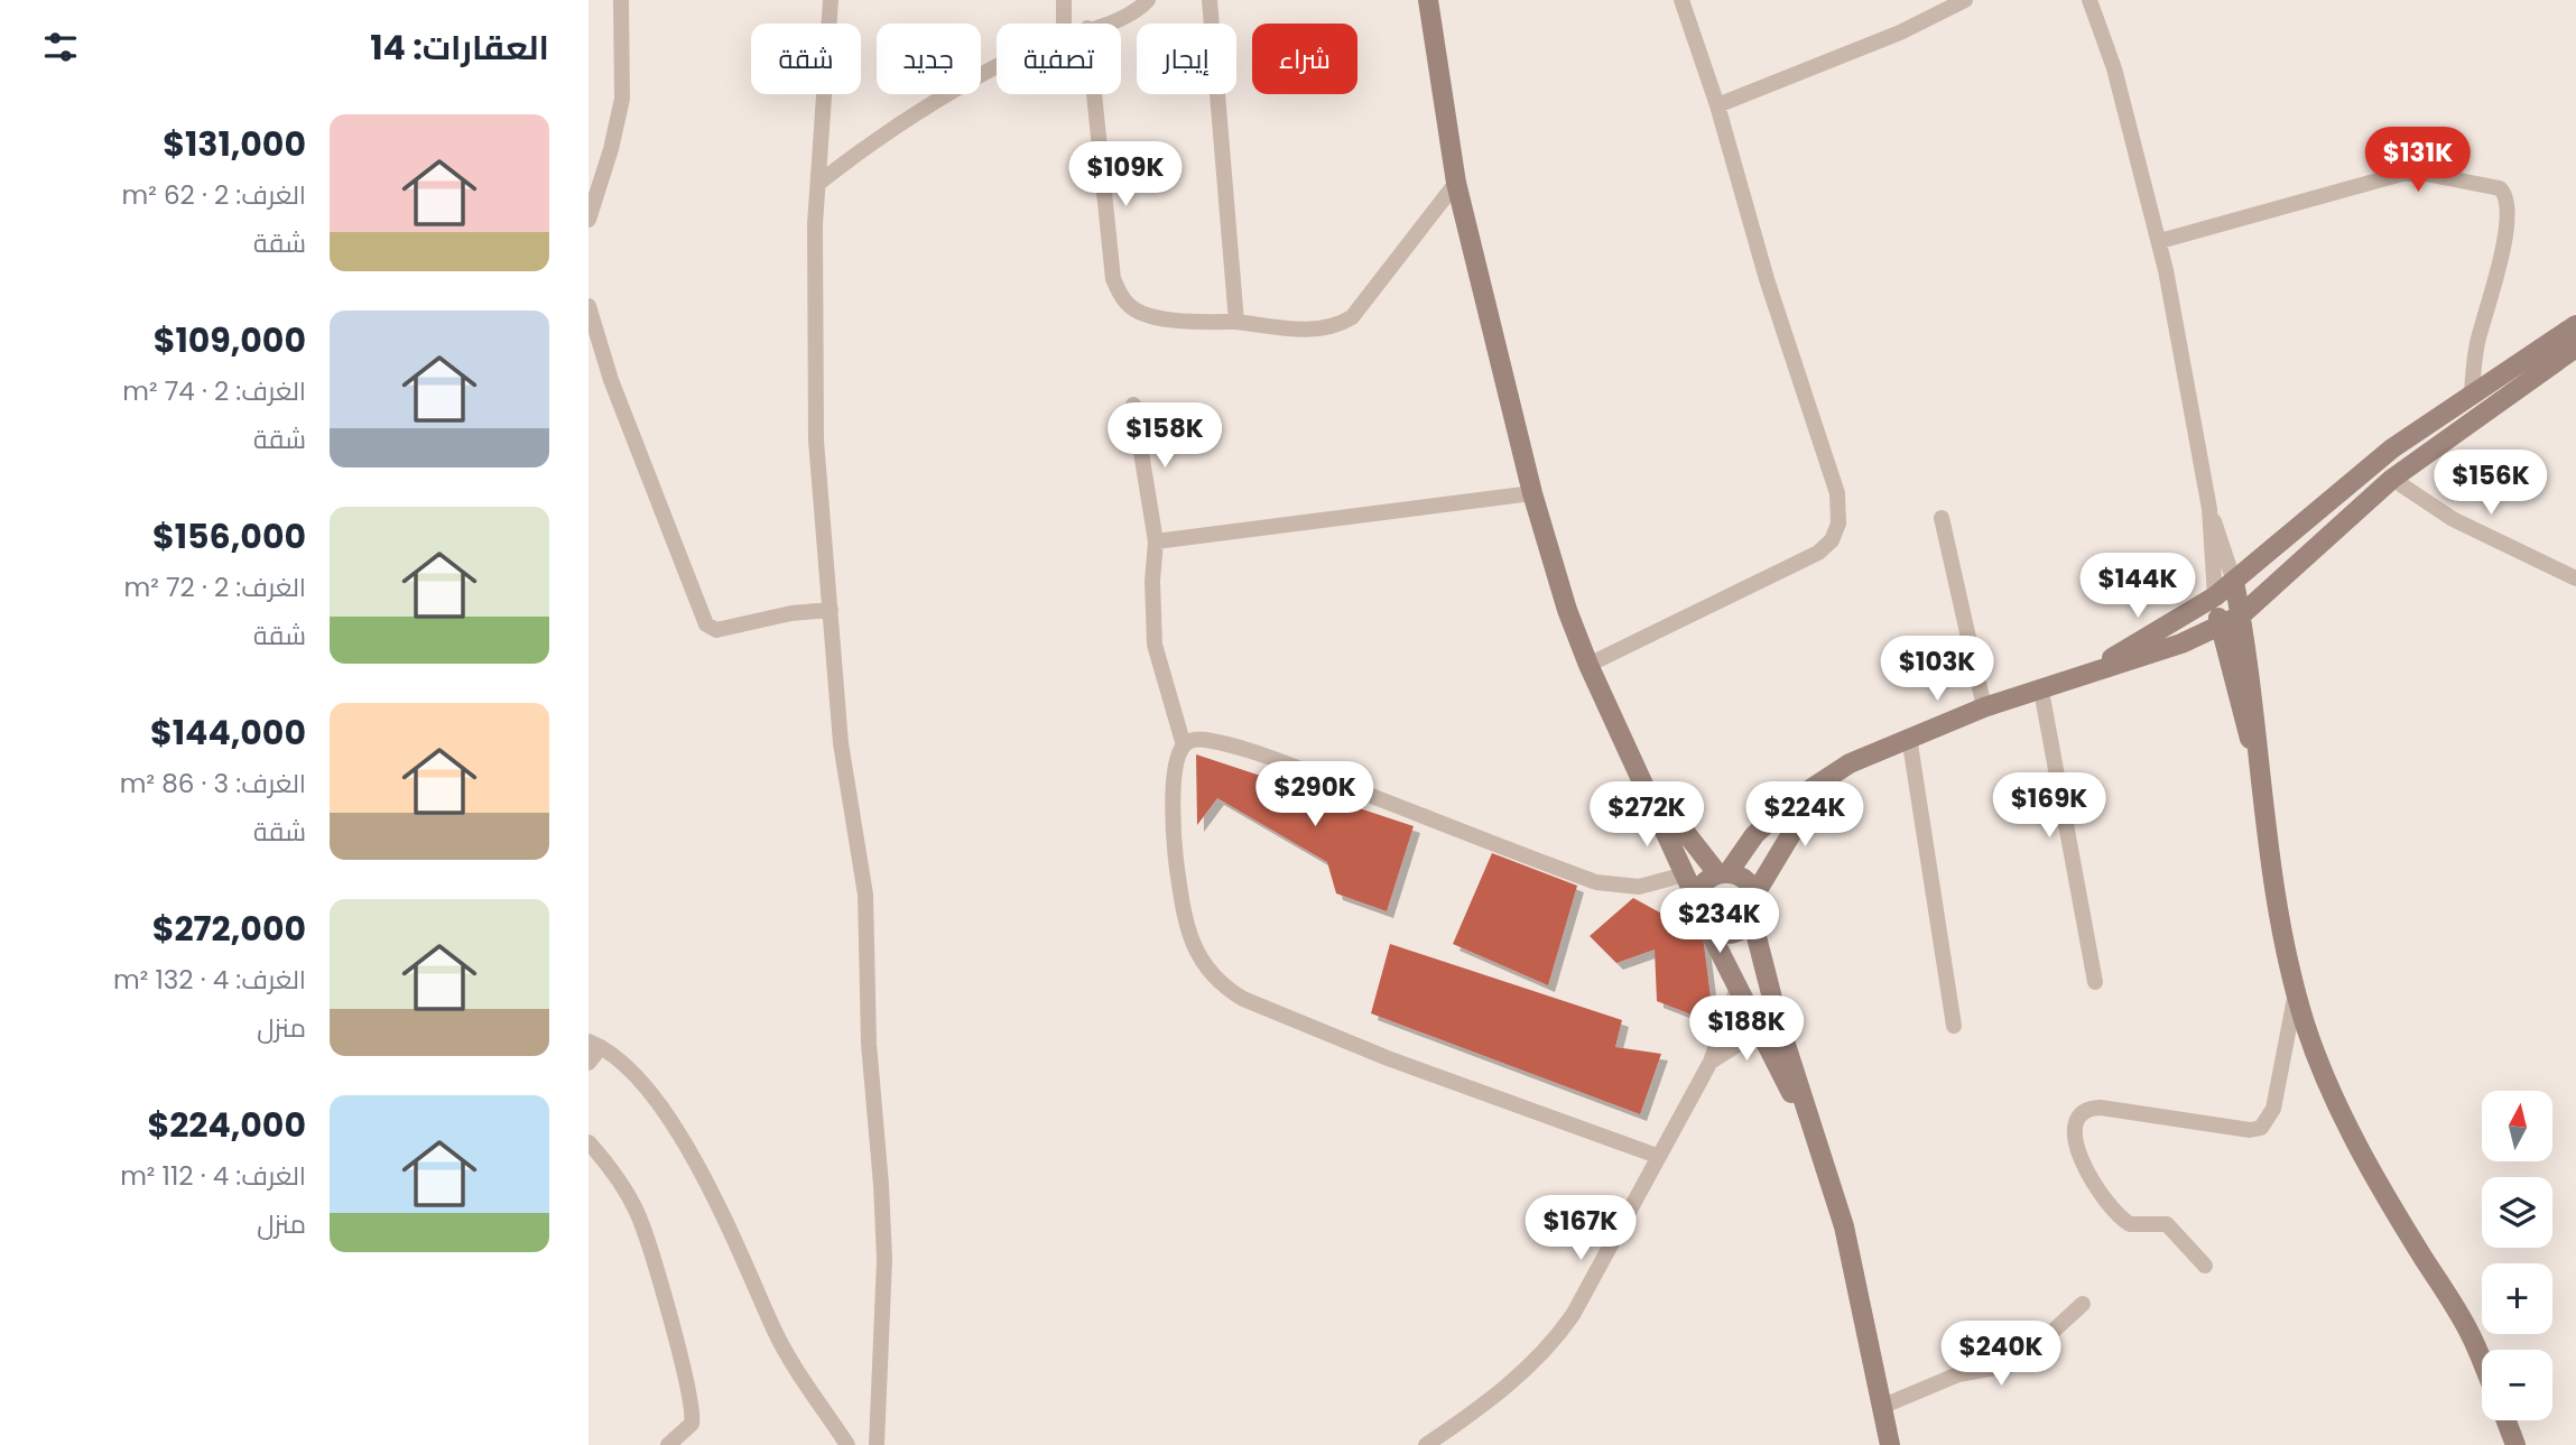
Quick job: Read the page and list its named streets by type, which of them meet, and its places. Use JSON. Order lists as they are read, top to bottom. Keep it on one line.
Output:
{"north":"top","page":{"heading":"العقارات: 14","chip":["شراء","إيجار","تصفية","جديد","شقة"],"list":[{"name":"$131,000","note":"الغرف: 2 · 62 m² · شقة"},{"name":"$109,000","note":"الغرف: 2 · 74 m² · شقة"},{"name":"$156,000","note":"الغرف: 2 · 72 m² · شقة"},{"name":"$144,000","note":"الغرف: 3 · 86 m² · شقة"},{"name":"$272,000","note":"الغرف: 4 · 132 m² · منزل"},{"name":"$224,000","note":"الغرف: 4 · 112 m² · منزل"}],"price":["$131K","$109K","$158K","$156K","$144K","$103K","$290K","$169K","$272K","$224K","$234K","$188K","$167K","$240K"],"map_buttons":["+","−"]}}
